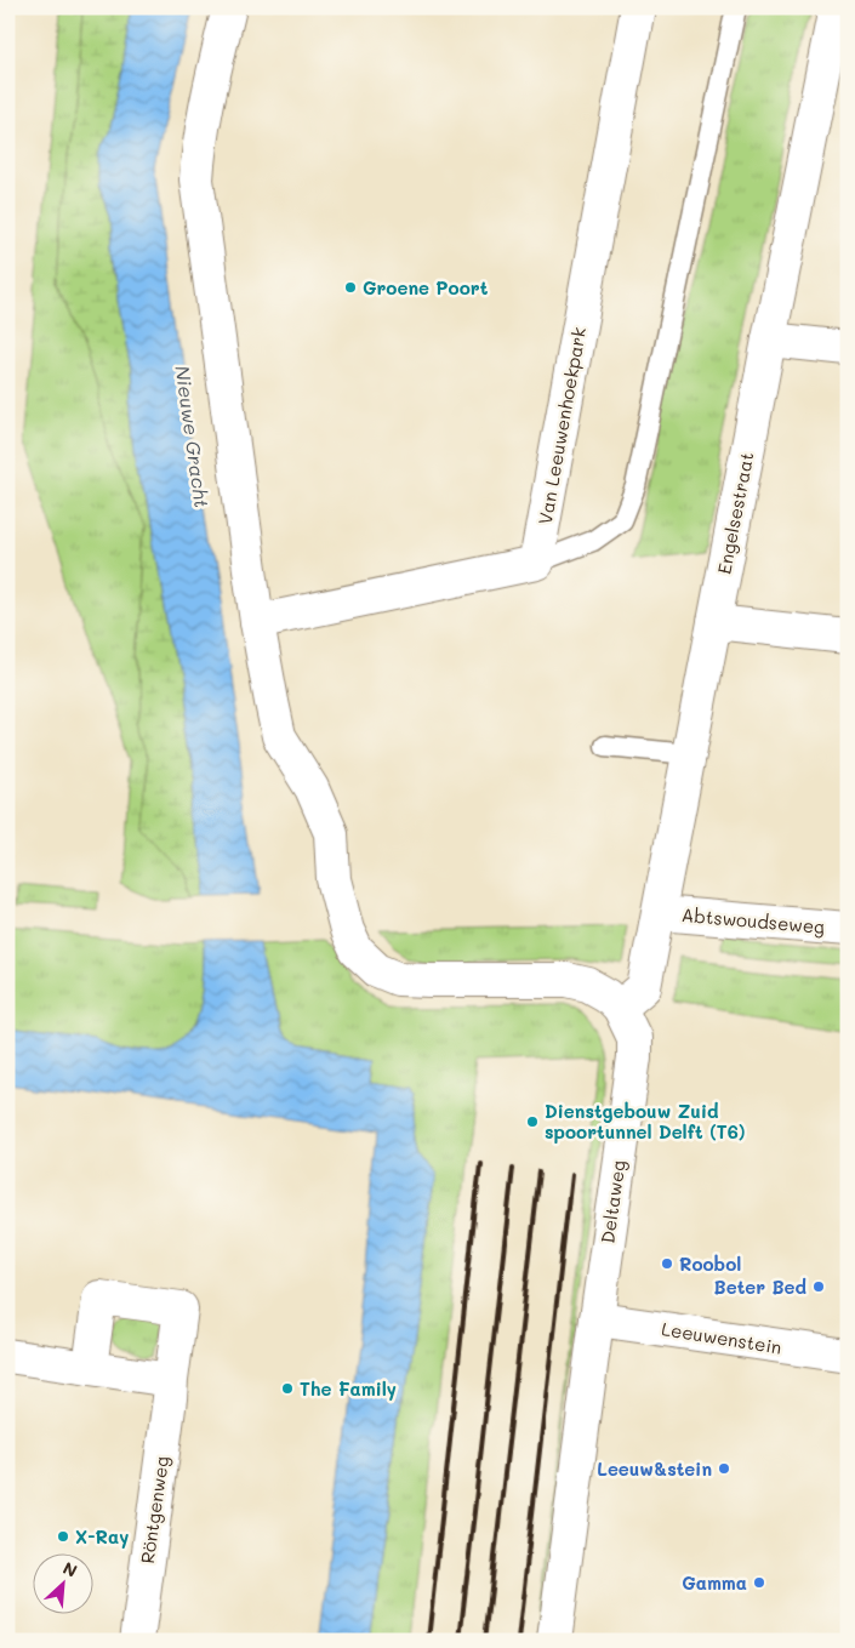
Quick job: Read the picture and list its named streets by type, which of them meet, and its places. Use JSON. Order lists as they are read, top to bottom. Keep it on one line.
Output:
{"streets":{"street":["Van Leeuwenhoekpark","Engelsestraat","Abtswoudseweg","Deltaweg","Leeuwenstein","Röntgenweg"]},"crossings":[["Engelsestraat","Abtswoudseweg"],["Engelsestraat","Deltaweg"],["Deltaweg","Leeuwenstein"]],"water":["Nieuwe Gracht"],"places":["Groene Poort","Dienstgebouw Zuid spoortunnel Delft (T6)","Roobol","Beter Bed","The Family","Leeuw&stein","X-Ray","Gamma"],"north":"top right"}
